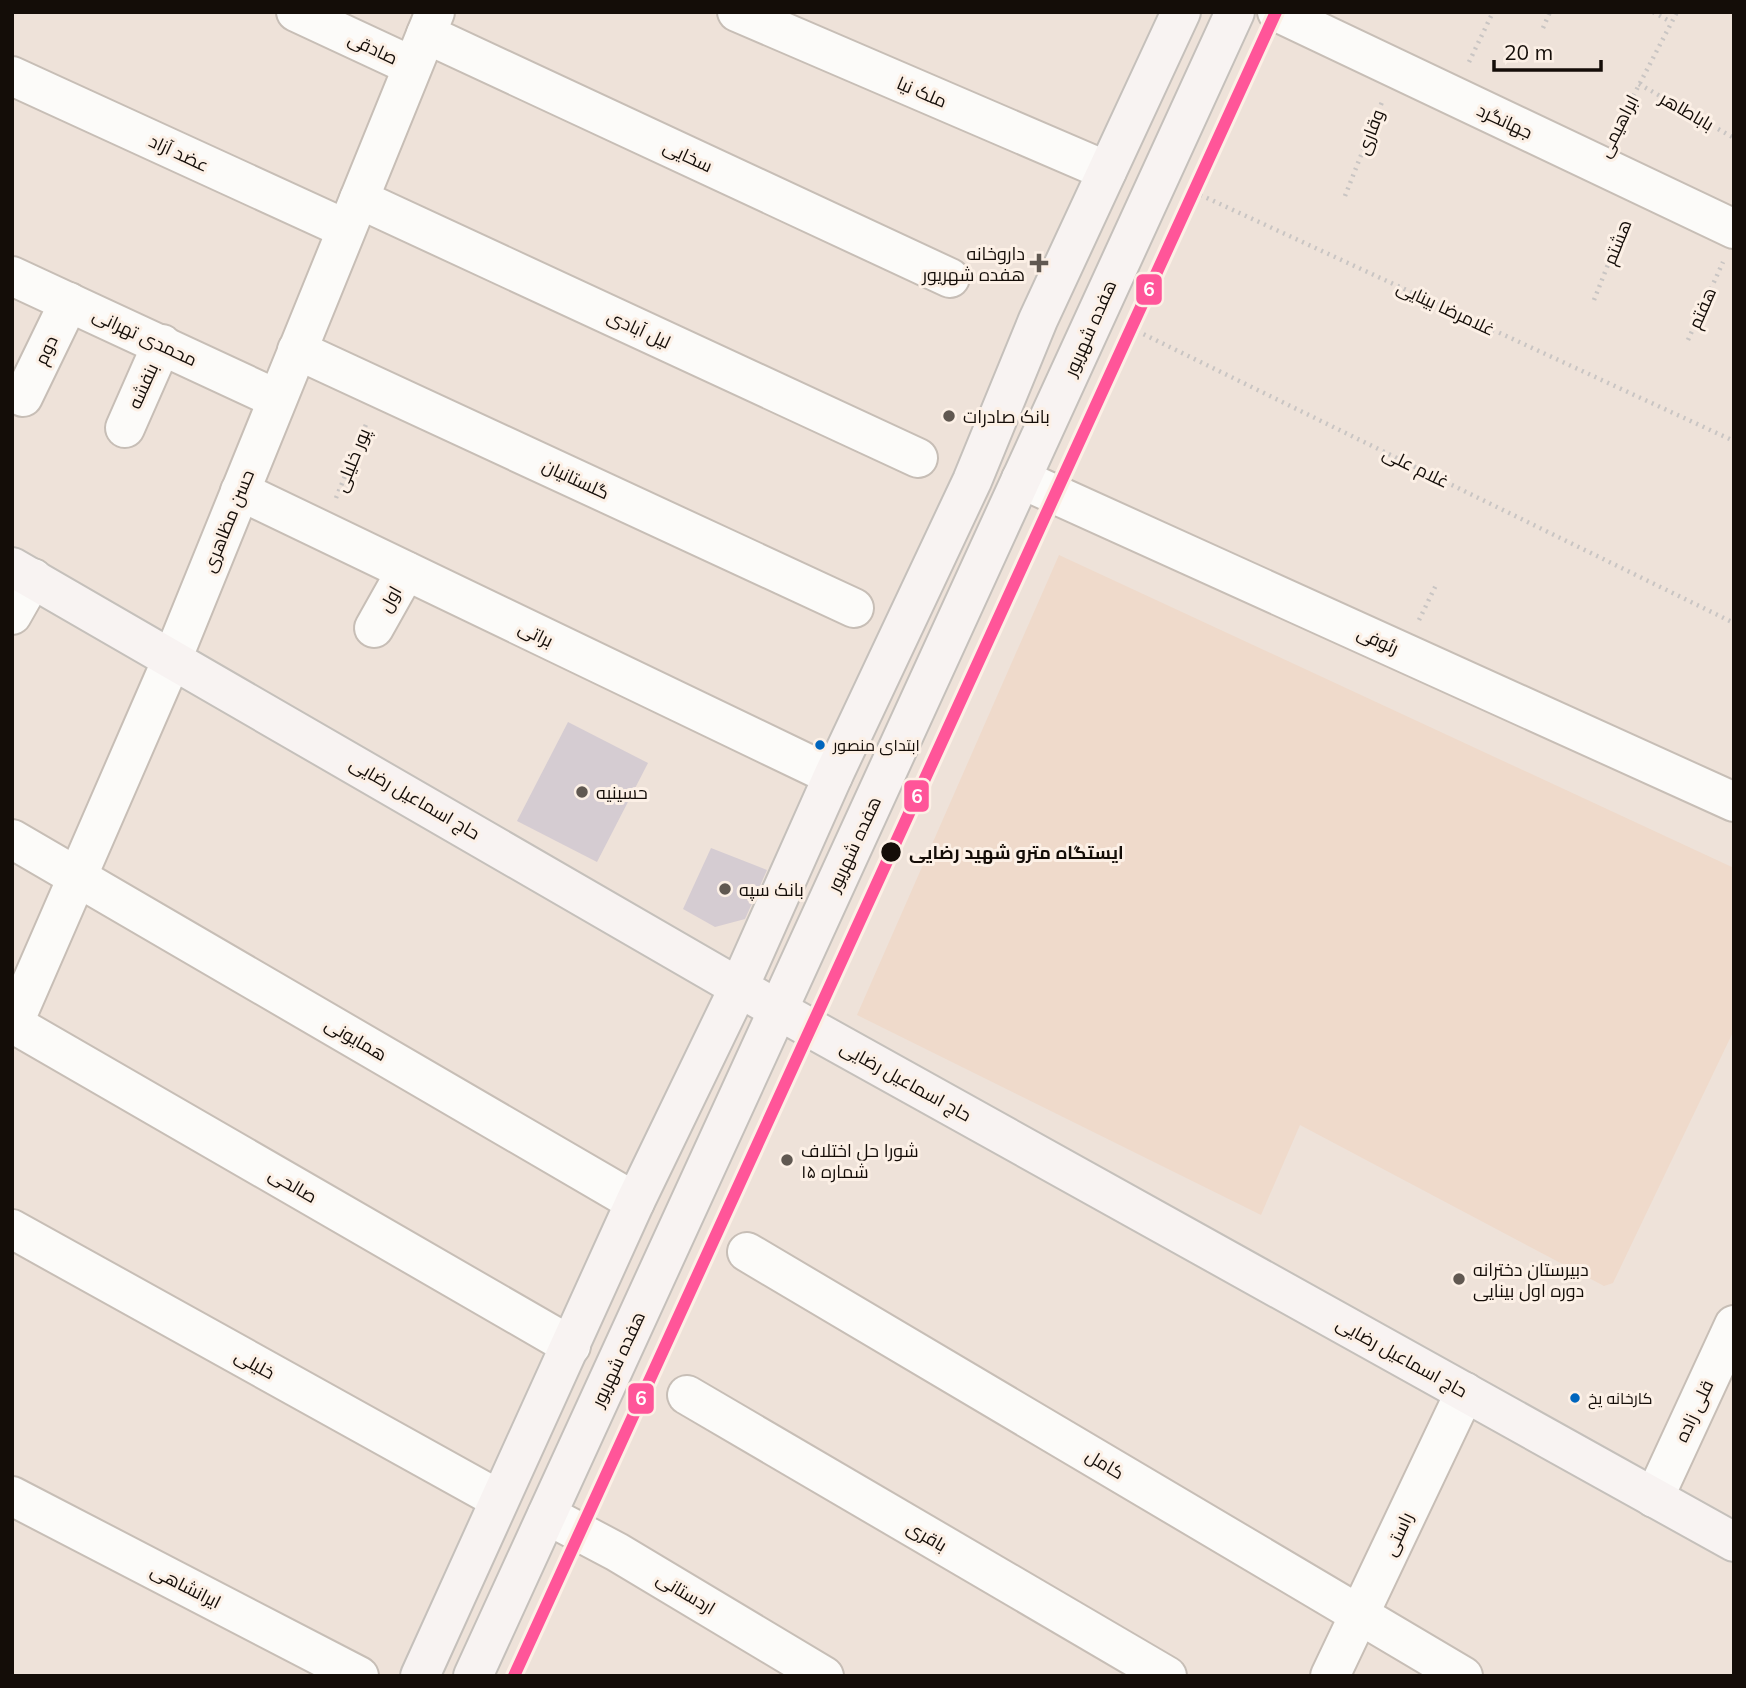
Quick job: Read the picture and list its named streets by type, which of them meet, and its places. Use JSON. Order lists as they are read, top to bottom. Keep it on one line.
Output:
{"streets":{"main road":["هفده شهریور","حاج اسماعیل رضایی"],"street":["صادقی","ملک نیا","جهانگرد","عضد آزاد","سخایی","لیل آبادی","محمدی تهرانی","دوم","بنفشه","گلستانیان","حسن مظاهری","اول","براتی","رئوفی","همایونی","صالحی","خلیلی","قلی زاده","کامل","راستی","باقری","ایرانشاهی","اردستانی"],"path":["باباطاهر","ابراهیمی","وقاری","هشتم","غلامرضا بینایی","هفتم","پور خلیلی","غلام علی"]},"crossings":[["صادقی","سخایی"],["صادقی","حسن مظاهری"],["باباطاهر","ابراهیمی"],["جهانگرد","ابراهیمی"],["جهانگرد","وقاری"],["جهانگرد","هشتم"],["جهانگرد","هفتم"],["عضد آزاد","لیل آبادی"],["عضد آزاد","حسن مظاهری"],["سخایی","حسن مظاهری"],["غلامرضا بینایی","هفده شهریور"],["هفده شهریور","غلام علی"],["هفده شهریور","رئوفی"],["هفده شهریور","حاج اسماعیل رضایی"],["هفده شهریور","اردستانی"],["لیل آبادی","حسن مظاهری"],["محمدی تهرانی","دوم"],["محمدی تهرانی","بنفشه"],["محمدی تهرانی","حسن مظاهری"],["پور خلیلی","گلستانیان"],["پور خلیلی","براتی"],["گلستانیان","حسن مظاهری"],["حسن مظاهری","براتی"],["حسن مظاهری","حاج اسماعیل رضایی"],["حسن مظاهری","همایونی"],["حسن مظاهری","صالحی"],["اول","براتی"],["حاج اسماعیل رضایی","قلی زاده"],["حاج اسماعیل رضایی","راستی"],["کامل","راستی"]],"places":{"health":["داروخانه هفده شهریور"],"other":["بانک صادرات","ابتدای منصور","حسینیه","ایستگاه مترو شهید رضایی","بانک سپه","شورا حل اختلاف شماره ۱۵","دبیرستان دخترانه دوره اول بینایی","کارخانه یخ"]},"lines":["transit line 6"],"scale_bar":"20 m"}
